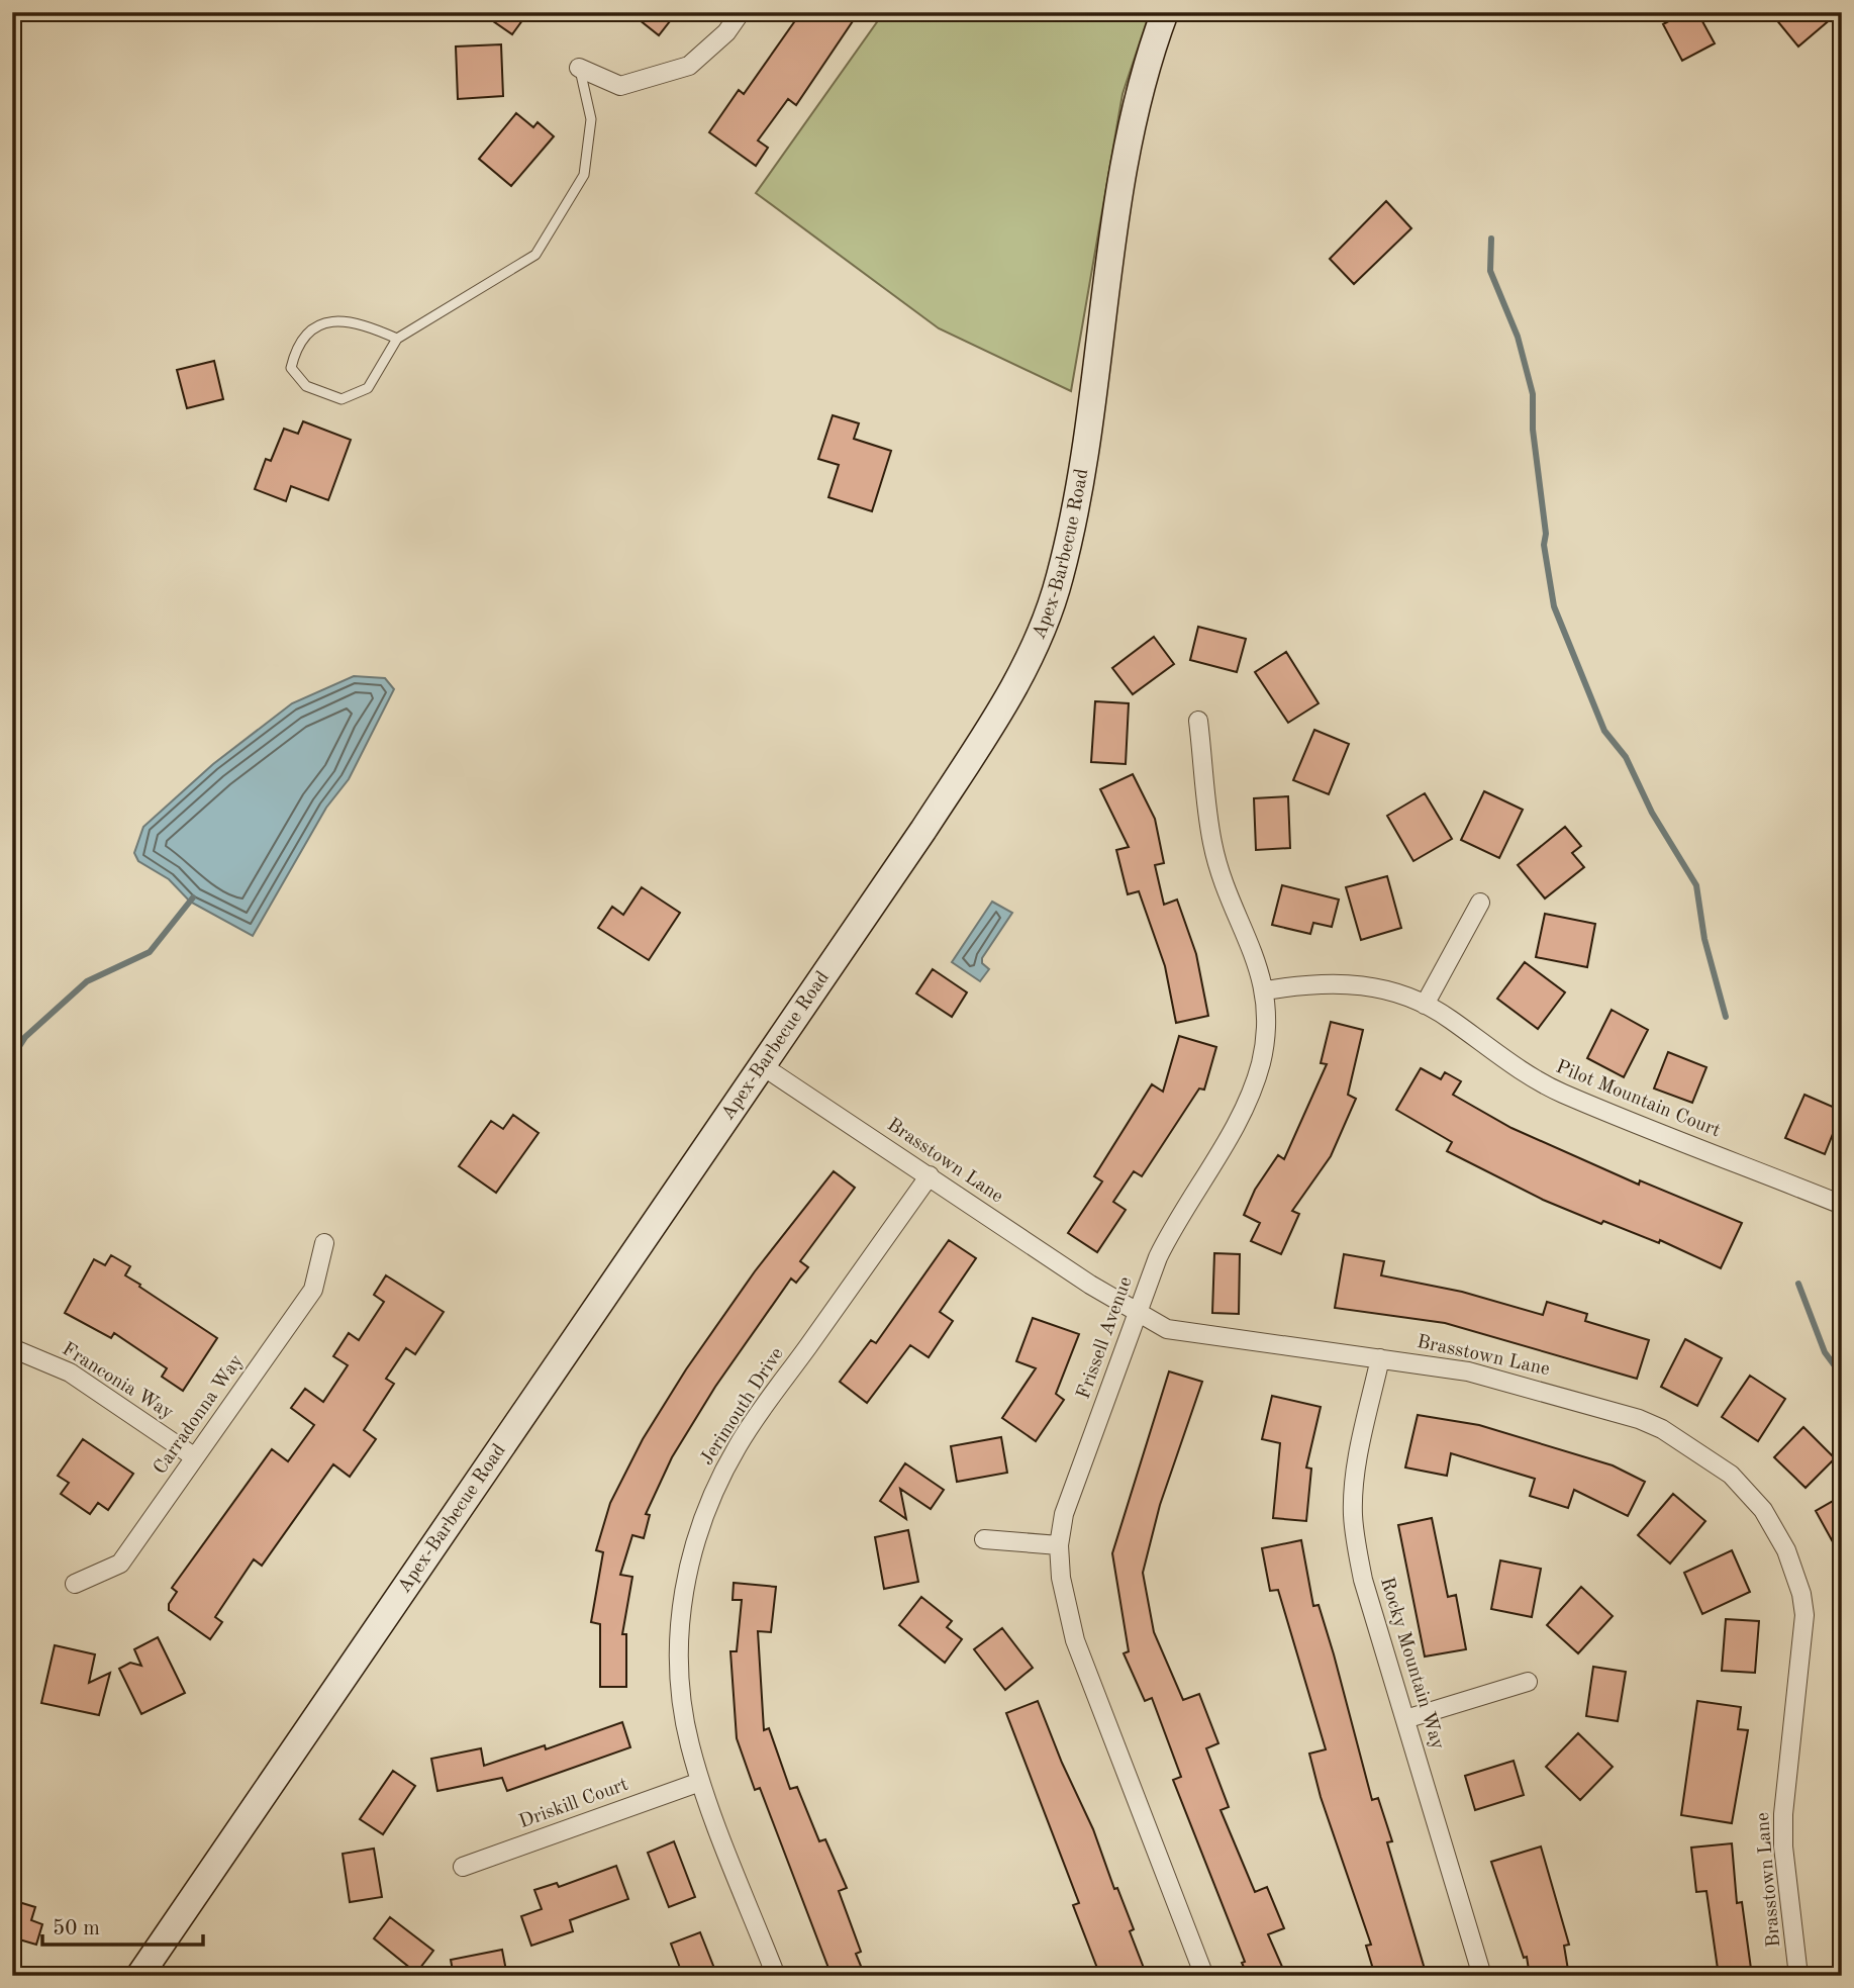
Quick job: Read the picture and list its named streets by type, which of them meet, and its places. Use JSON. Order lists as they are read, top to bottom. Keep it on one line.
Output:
{"streets":{"street":["Apex-Barbecue Road","Pilot Mountain Court","Brasstown Lane","Frissell Avenue","Franconia Way","Jerimouth Drive","Carradonna Way","Rocky Mountain Way","Driskill Court"]},"crossings":[["Apex-Barbecue Road","Brasstown Lane"],["Pilot Mountain Court","Frissell Avenue"],["Brasstown Lane","Frissell Avenue"],["Brasstown Lane","Jerimouth Drive"],["Brasstown Lane","Rocky Mountain Way"],["Franconia Way","Carradonna Way"],["Jerimouth Drive","Driskill Court"]],"scale_bar":"50 m"}
